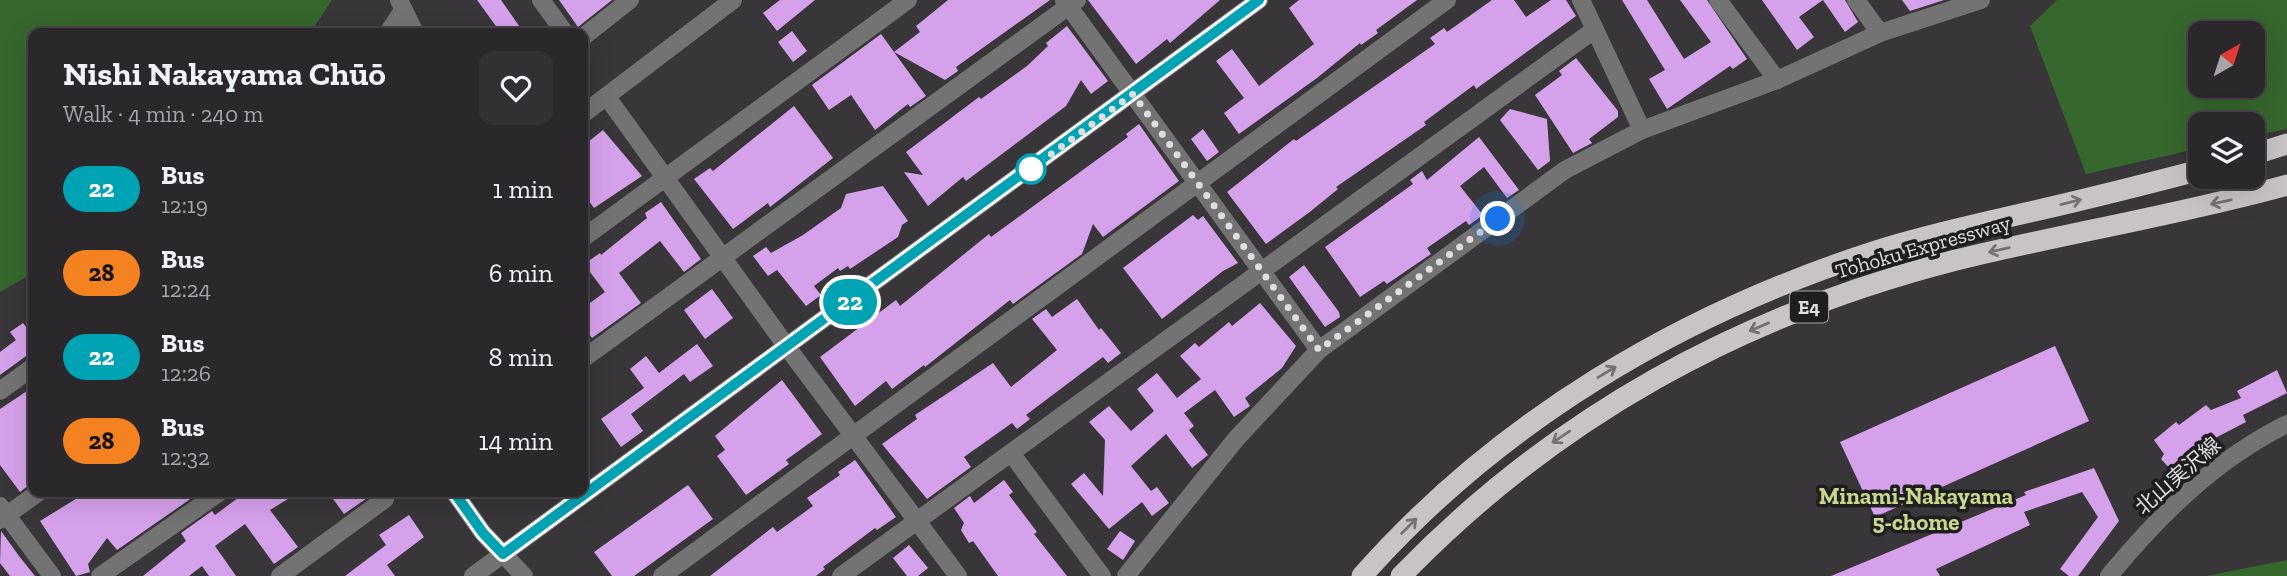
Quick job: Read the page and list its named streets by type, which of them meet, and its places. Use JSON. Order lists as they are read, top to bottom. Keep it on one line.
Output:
{"streets":{"highway":["Tohoku Expressway","E4"],"street":["北山実沢線"]},"districts":["Minami-Nakayama 5-chome"],"lines":["bus line 22"],"north":"top right","page":{"on_map":"22","heading":["Nishi Nakayama Chūō","Walk · 4 min · 240 m"],"list":[{"mark":"22","name":"Bus","note":"12:19","value":"1 min"},{"mark":"28","name":"Bus","note":"12:24","value":"6 min"},{"mark":"22","name":"Bus","note":"12:26","value":"8 min"},{"mark":"28","name":"Bus","note":"12:32","value":"14 min"}]}}
